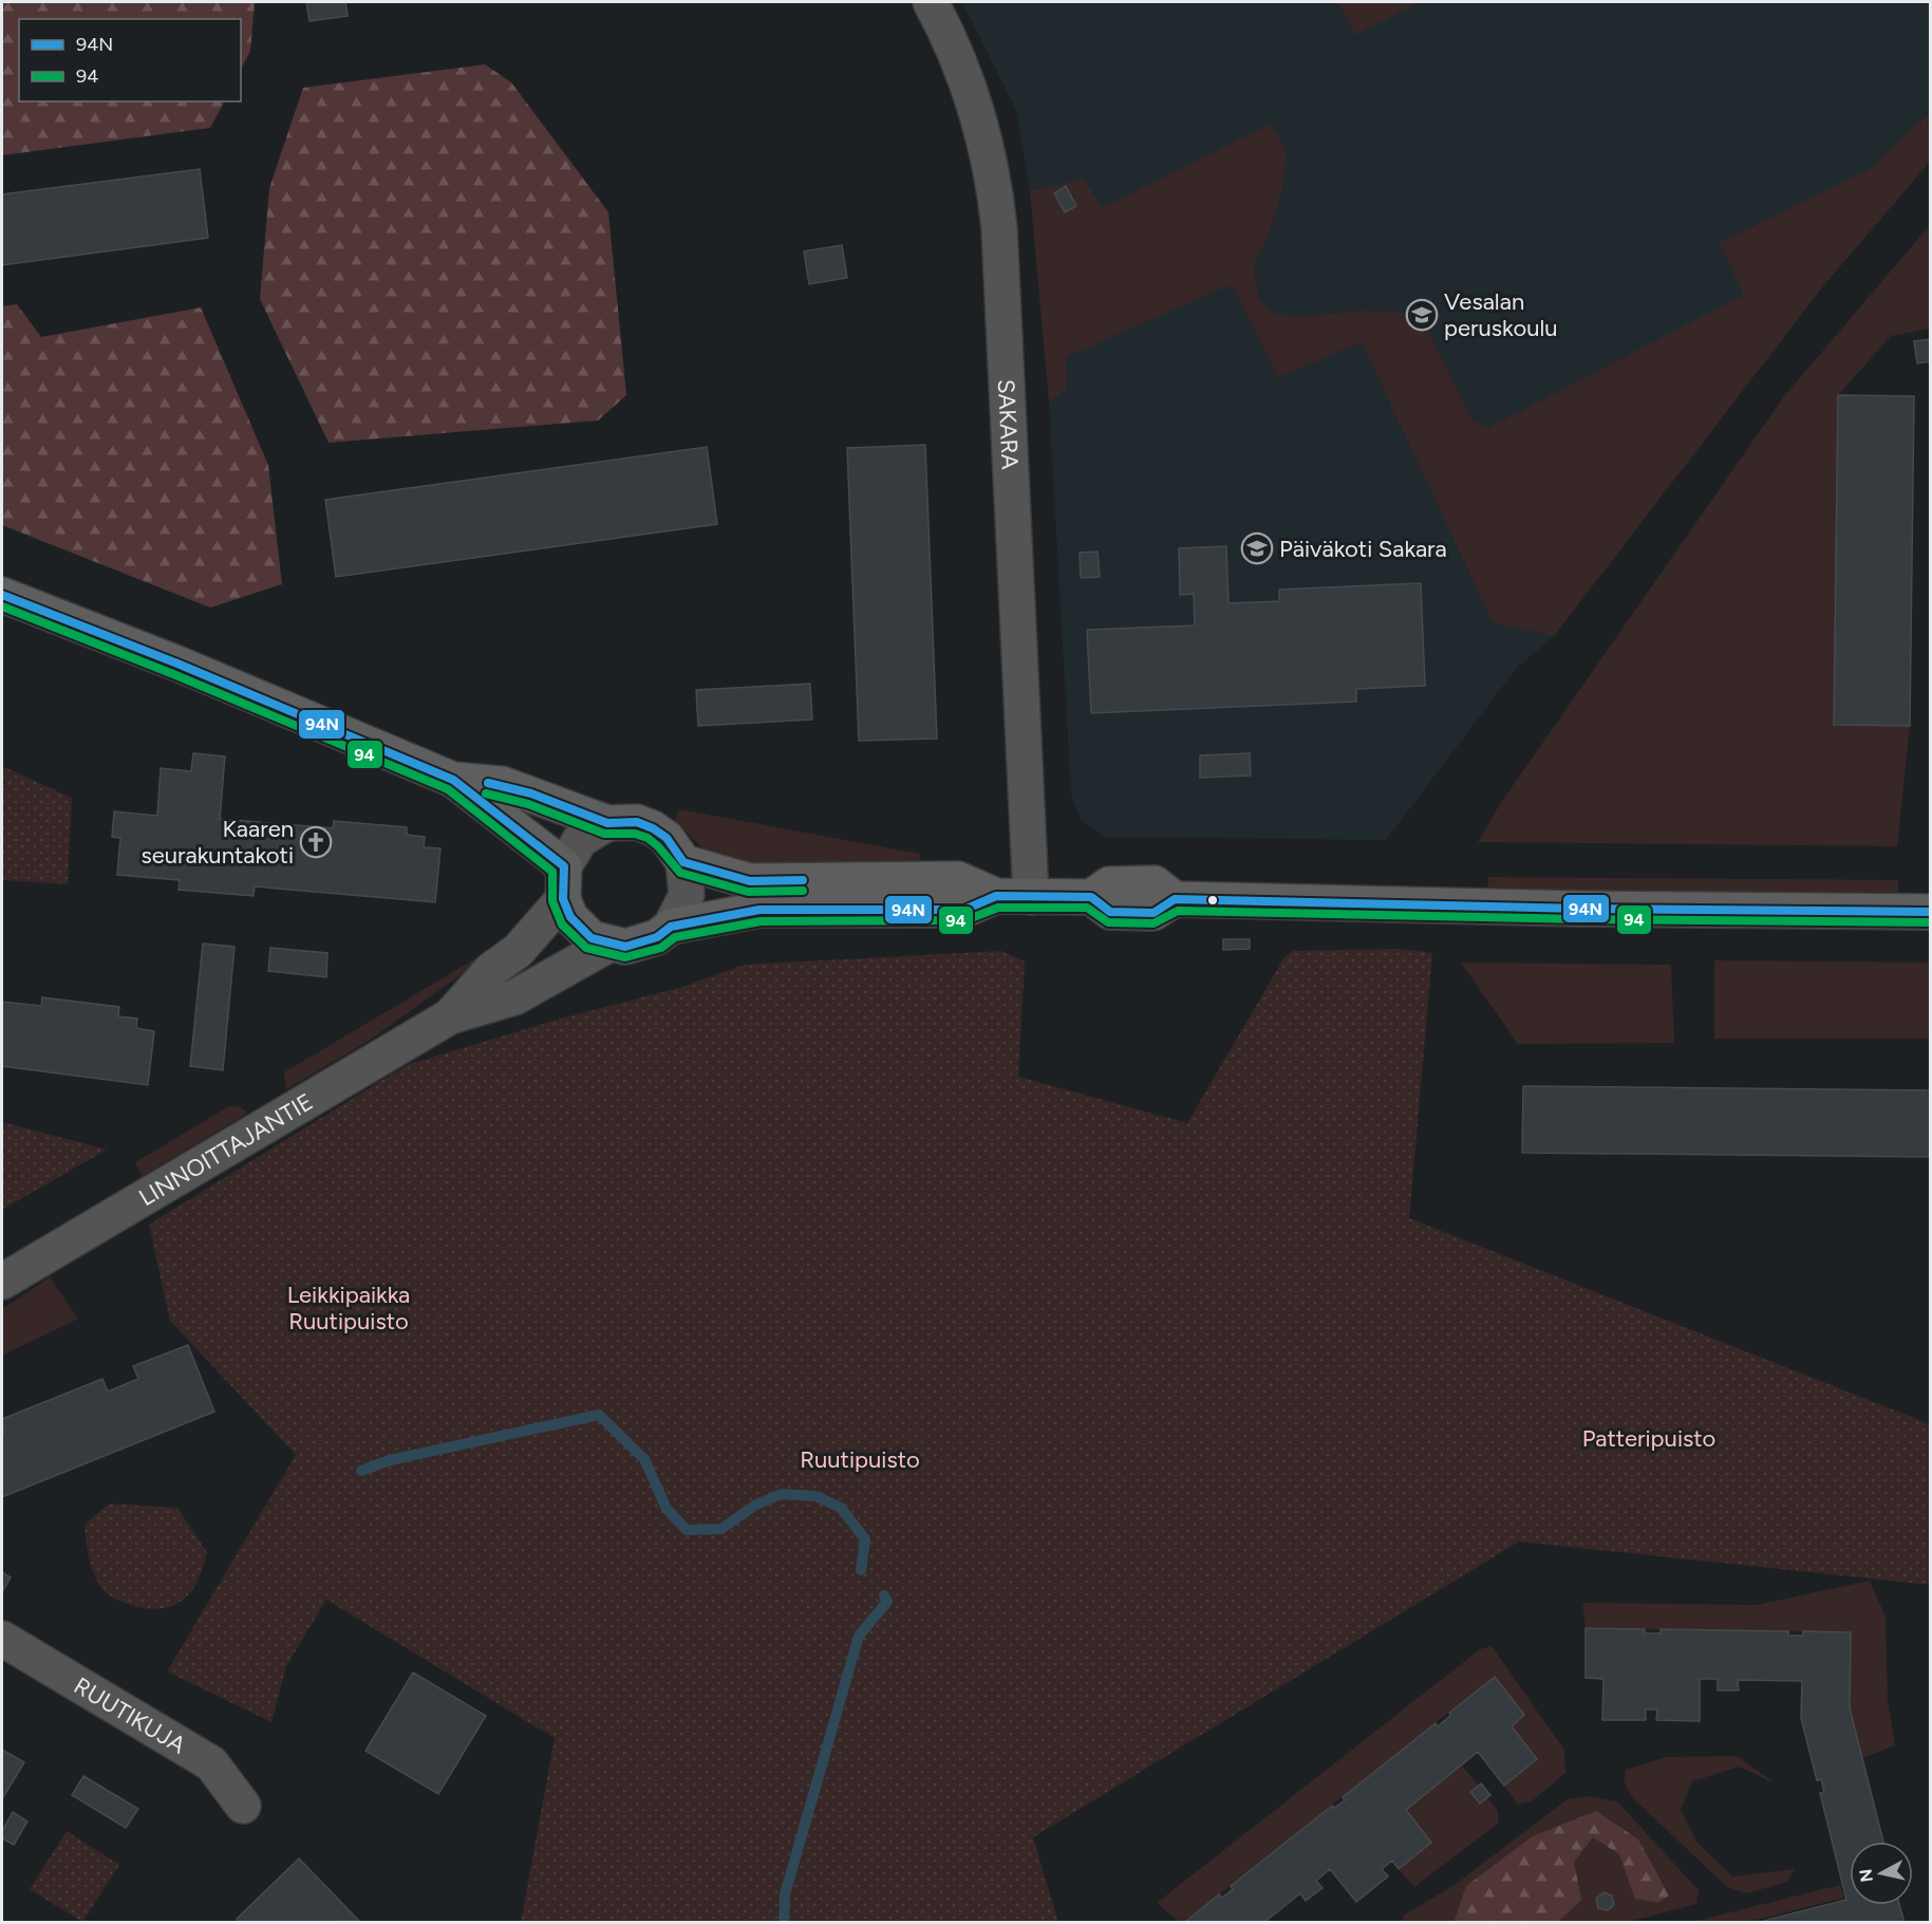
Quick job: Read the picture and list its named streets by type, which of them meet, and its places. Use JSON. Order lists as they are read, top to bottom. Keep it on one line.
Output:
{"streets":{"street":["SAKARA","LINNOITTAJANTIE","RUUTIKUJA"]},"parks":["Leikkipaikka Ruutipuisto","Patteripuisto","Ruutipuisto"],"places":{"school or university":["Vesalan peruskoulu","Päiväkoti Sakara"],"church":["Kaaren seurakuntakoti"]},"lines":["transit line 94N","transit line 94"],"legend":["94N","94"],"north":"left"}
